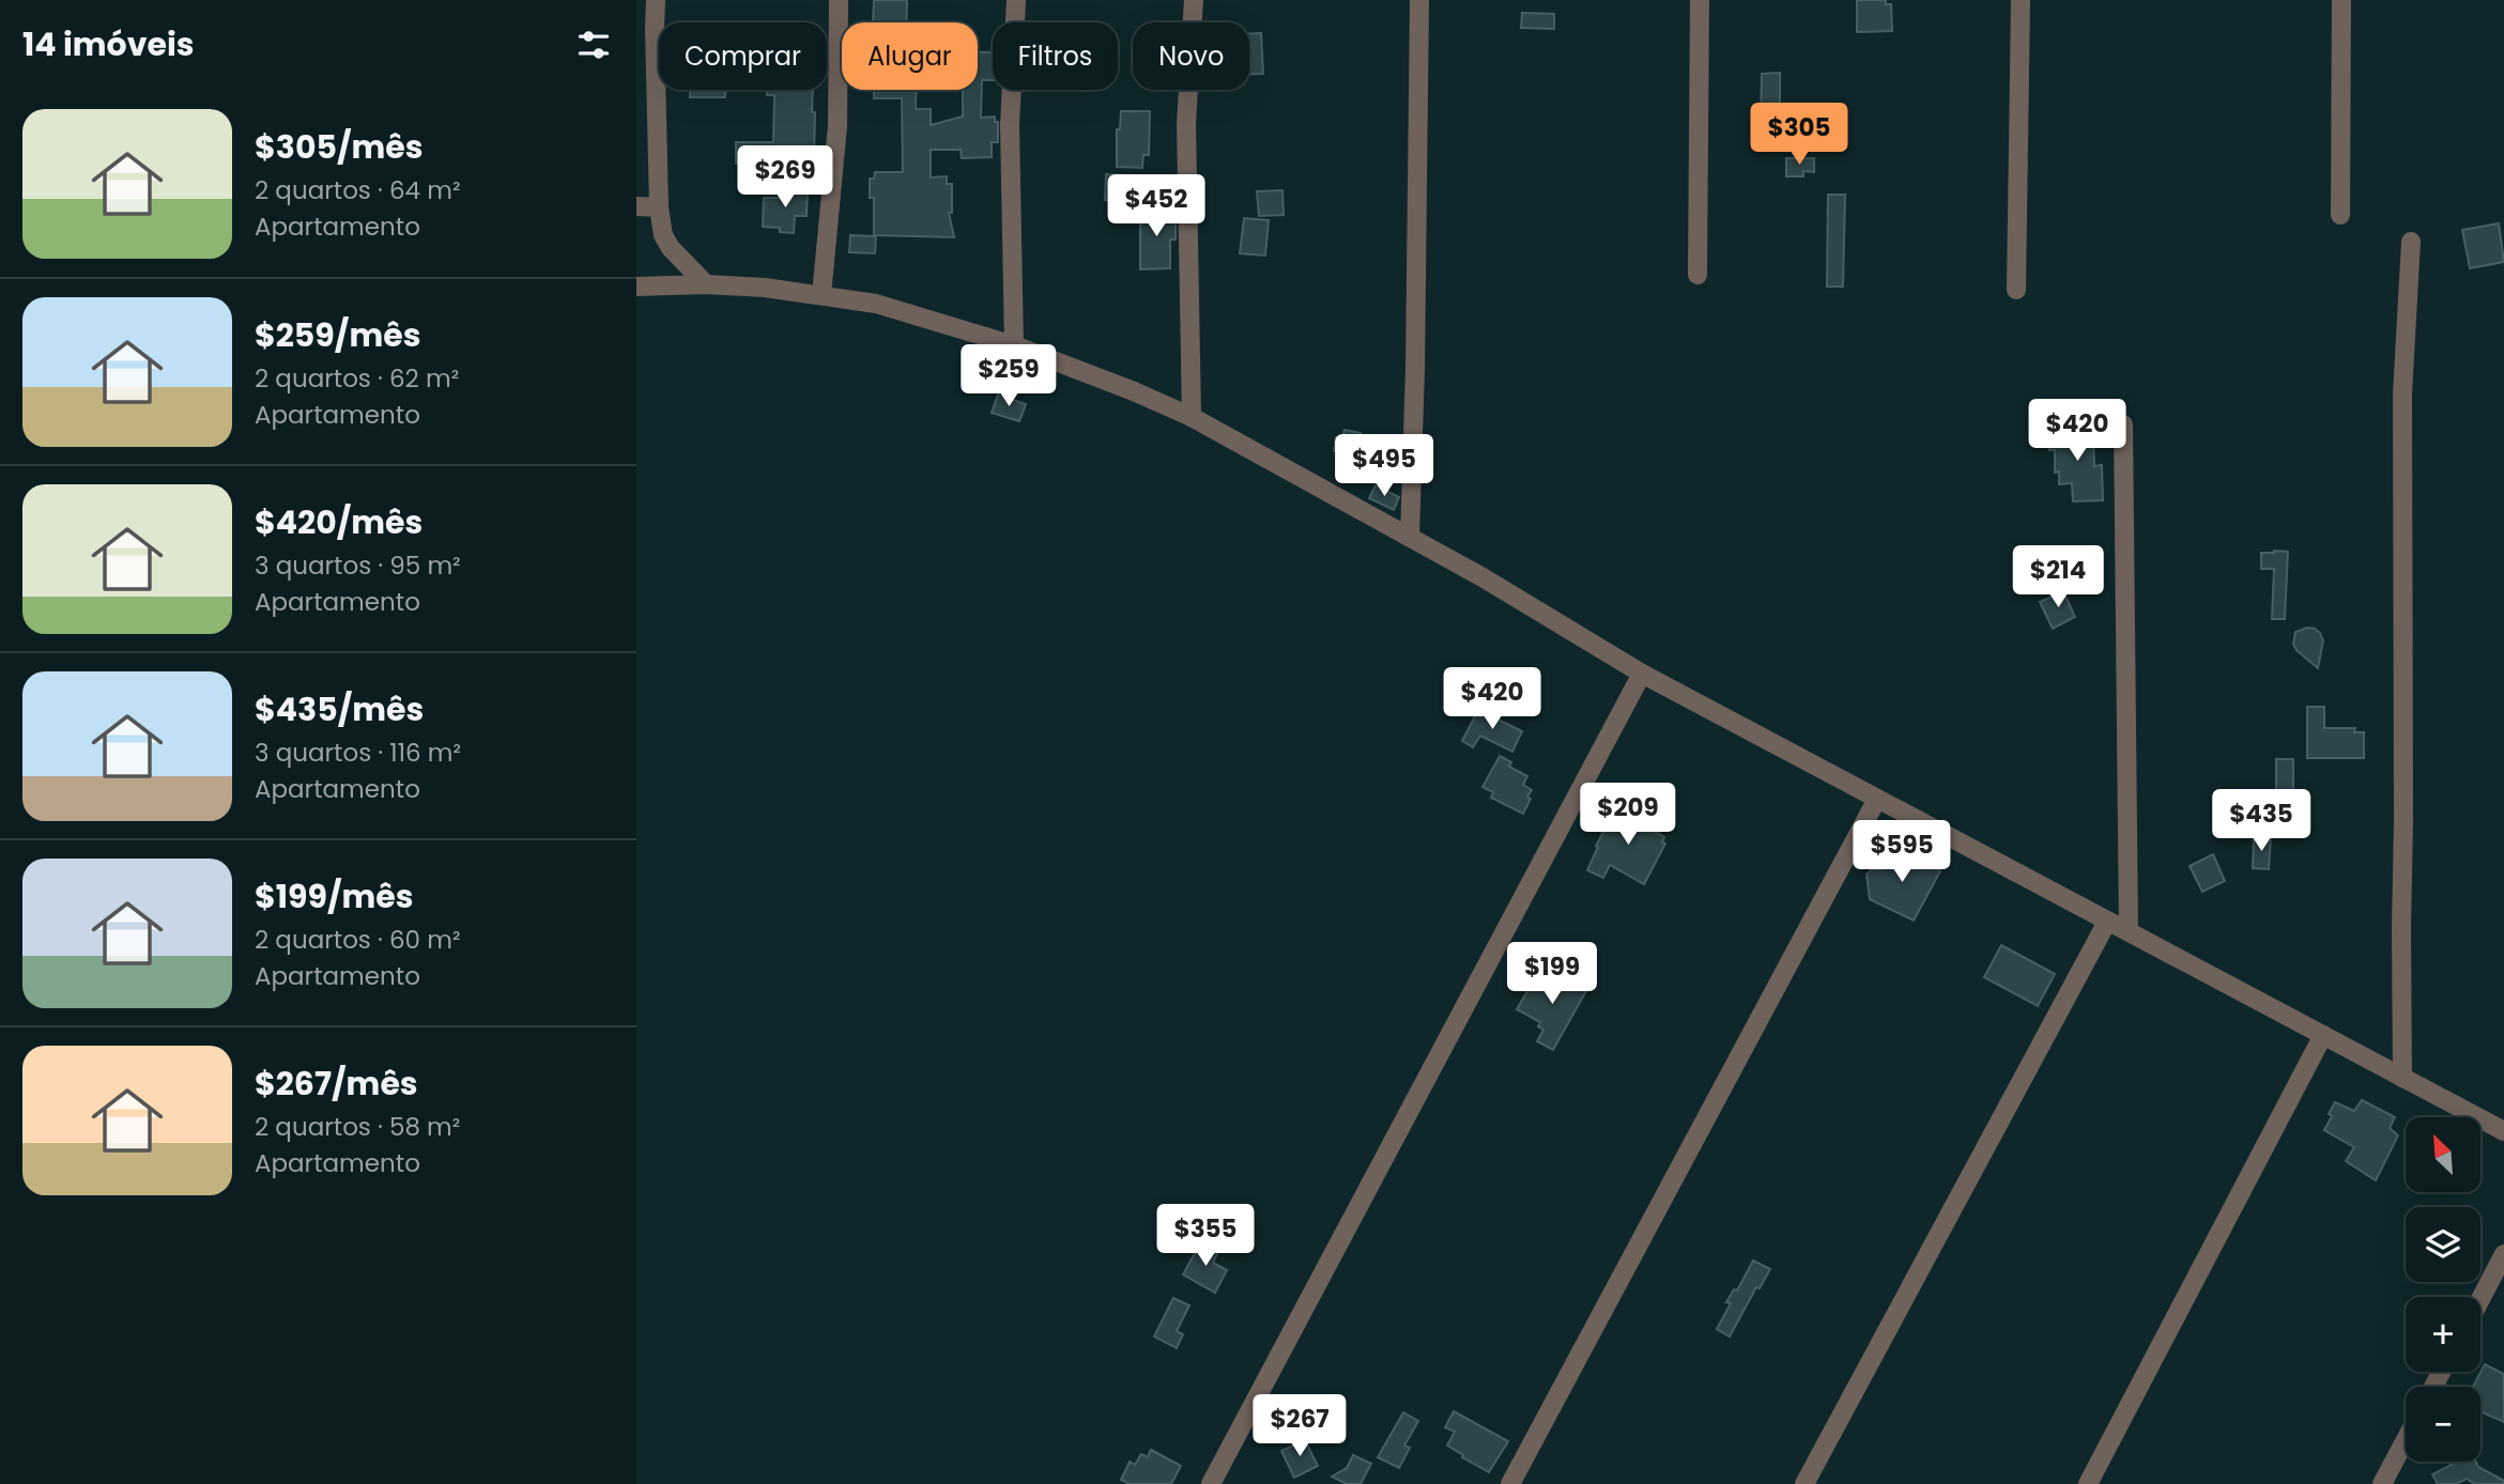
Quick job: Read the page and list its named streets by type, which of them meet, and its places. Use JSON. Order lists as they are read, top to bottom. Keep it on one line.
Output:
{"north":"top left","page":{"heading":"14 imóveis","chip":["Comprar","Alugar","Filtros","Novo"],"list":[{"name":"$305/mês","note":"2 quartos · 64 m² · Apartamento"},{"name":"$259/mês","note":"2 quartos · 62 m² · Apartamento"},{"name":"$420/mês","note":"3 quartos · 95 m² · Apartamento"},{"name":"$435/mês","note":"3 quartos · 116 m² · Apartamento"},{"name":"$199/mês","note":"2 quartos · 60 m² · Apartamento"},{"name":"$267/mês","note":"2 quartos · 58 m² · Apartamento"}],"price":["$305","$269","$452","$259","$420","$495","$214","$420","$209","$435","$595","$199","$355","$267"],"map_buttons":["+","−"]}}
